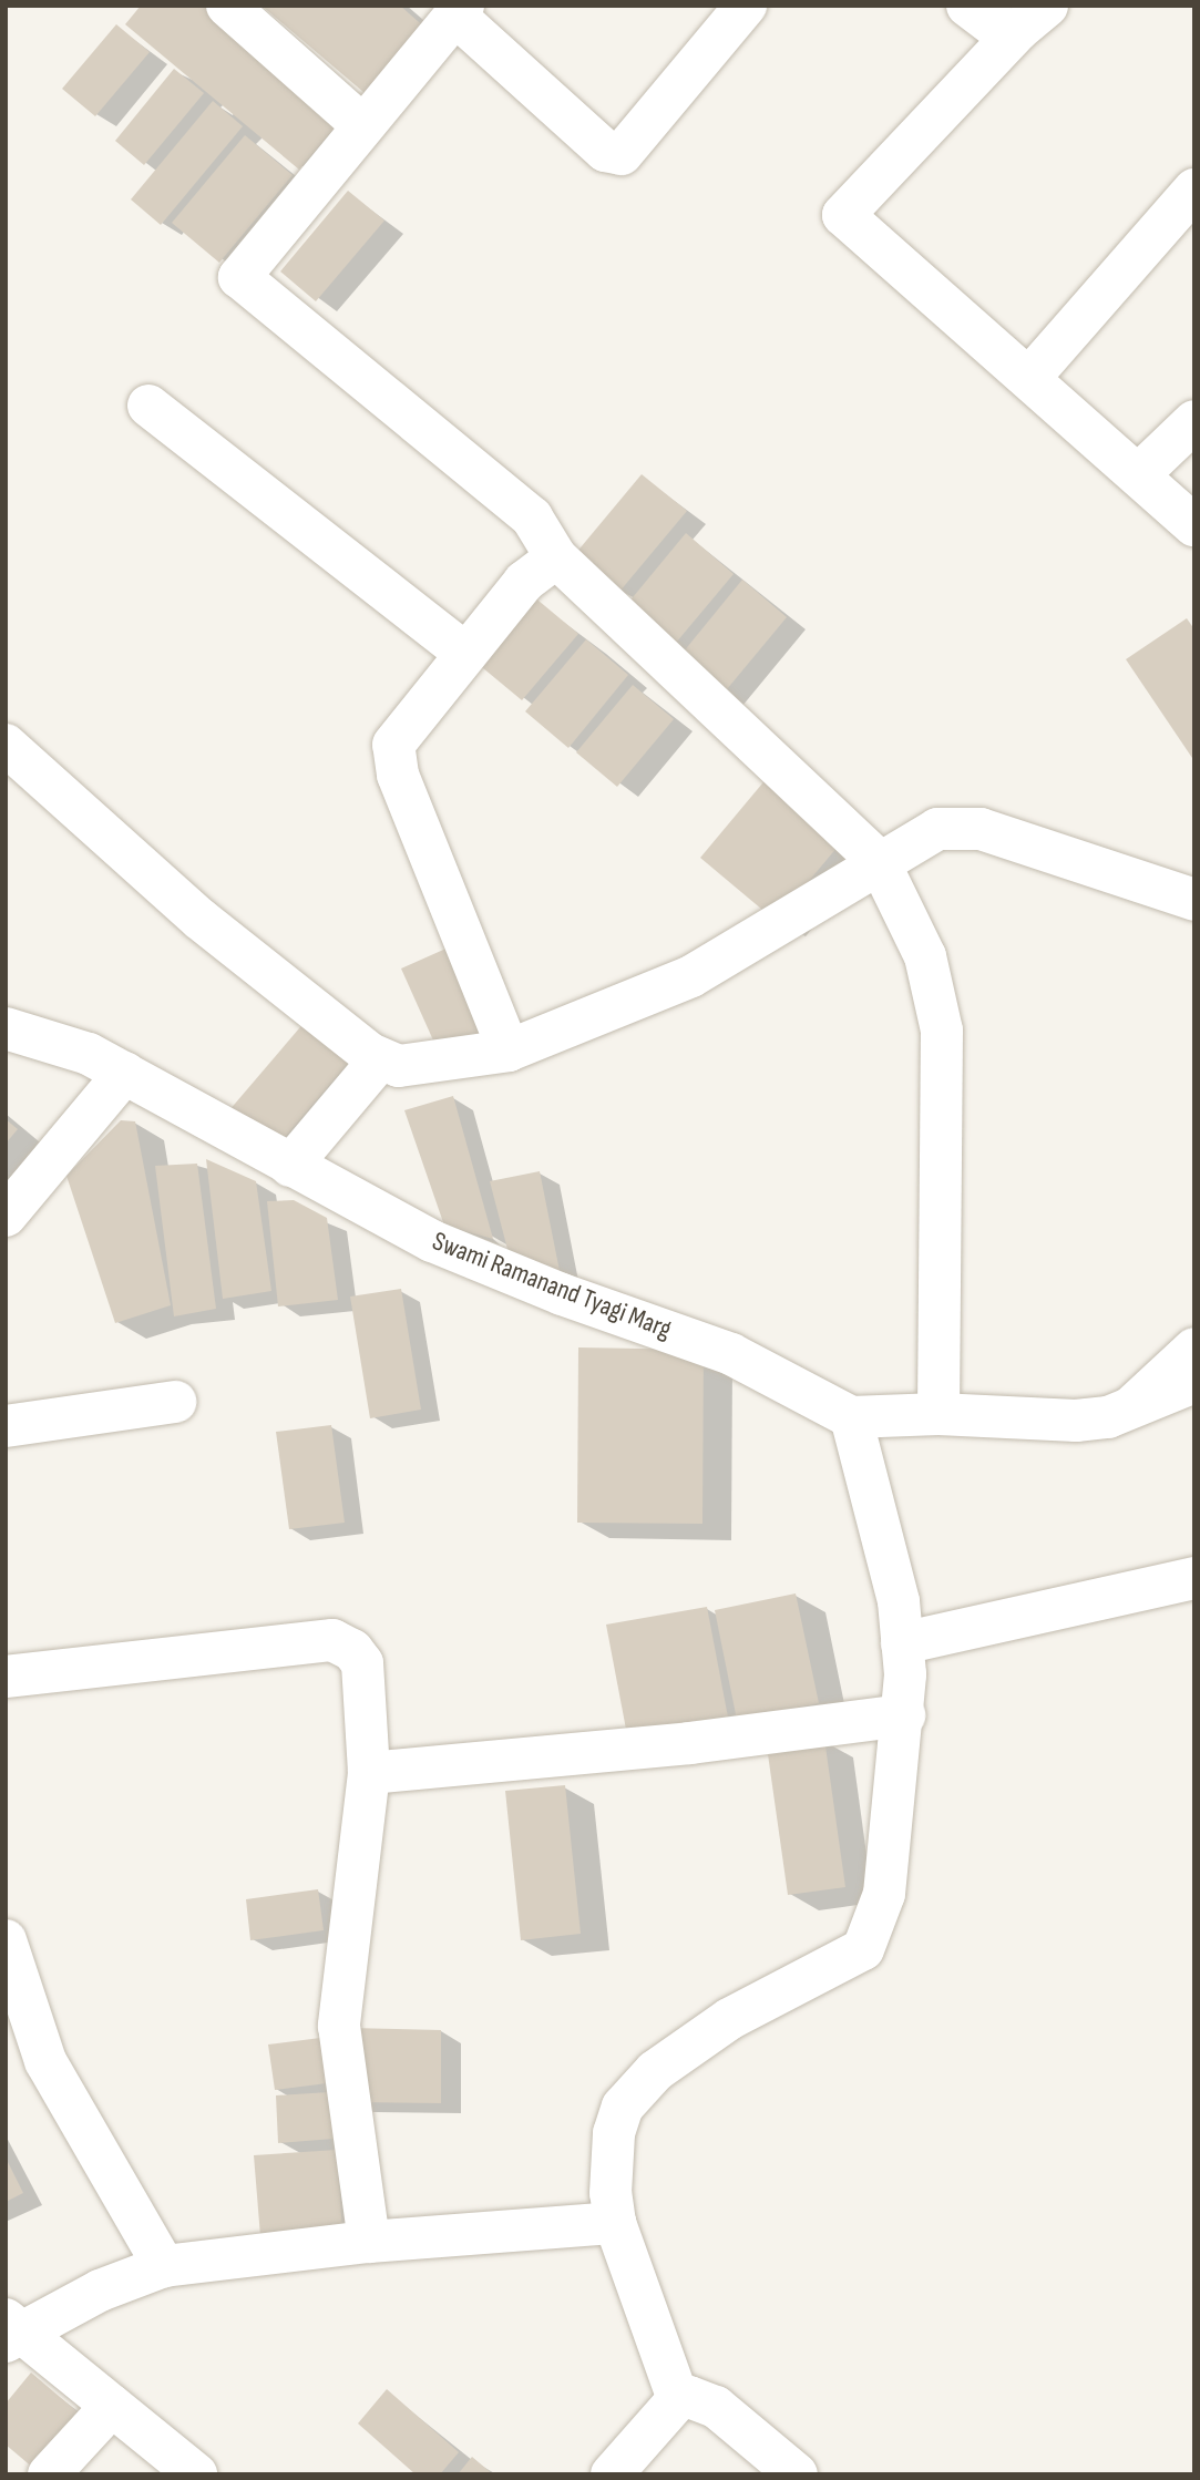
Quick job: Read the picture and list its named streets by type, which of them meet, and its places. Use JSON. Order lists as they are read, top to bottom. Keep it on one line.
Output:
{"streets":{"street":["Swami Ramanand Tyagi Marg"]}}
